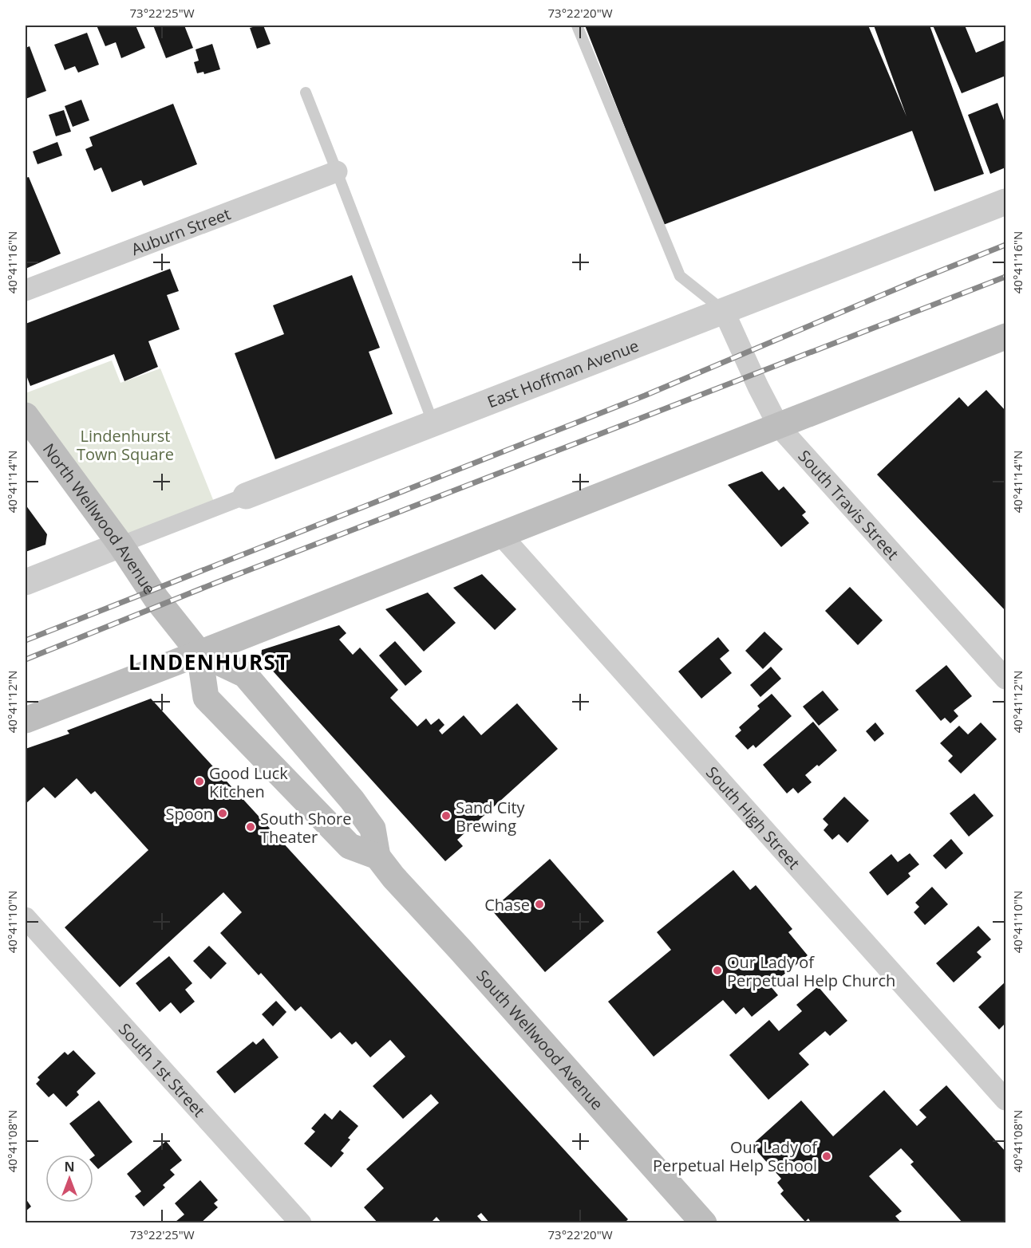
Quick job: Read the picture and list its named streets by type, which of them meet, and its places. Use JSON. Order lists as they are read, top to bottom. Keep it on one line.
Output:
{"streets":{"main road":["North Wellwood Avenue","South Wellwood Avenue"],"street":["Auburn Street","East Hoffman Avenue","South Travis Street","South High Street","South 1st Street"]},"crossings":[["East Hoffman Avenue","South Travis Street"],["East Hoffman Avenue","North Wellwood Avenue"],["North Wellwood Avenue","South Wellwood Avenue"]],"districts":["LINDENHURST"],"parks":["Lindenhurst Town Square"],"places":["Good Luck Kitchen","Spoon","Sand City Brewing","South Shore Theater","Chase","Our Lady of Perpetual Help Church","Our Lady of Perpetual Help School"],"north":"top","coordinates":["73°22'25\"W","73°22'20\"W","40°41'16\"N","40°41'14\"N","40°41'12\"N","40°41'10\"N","40°41'08\"N"]}
